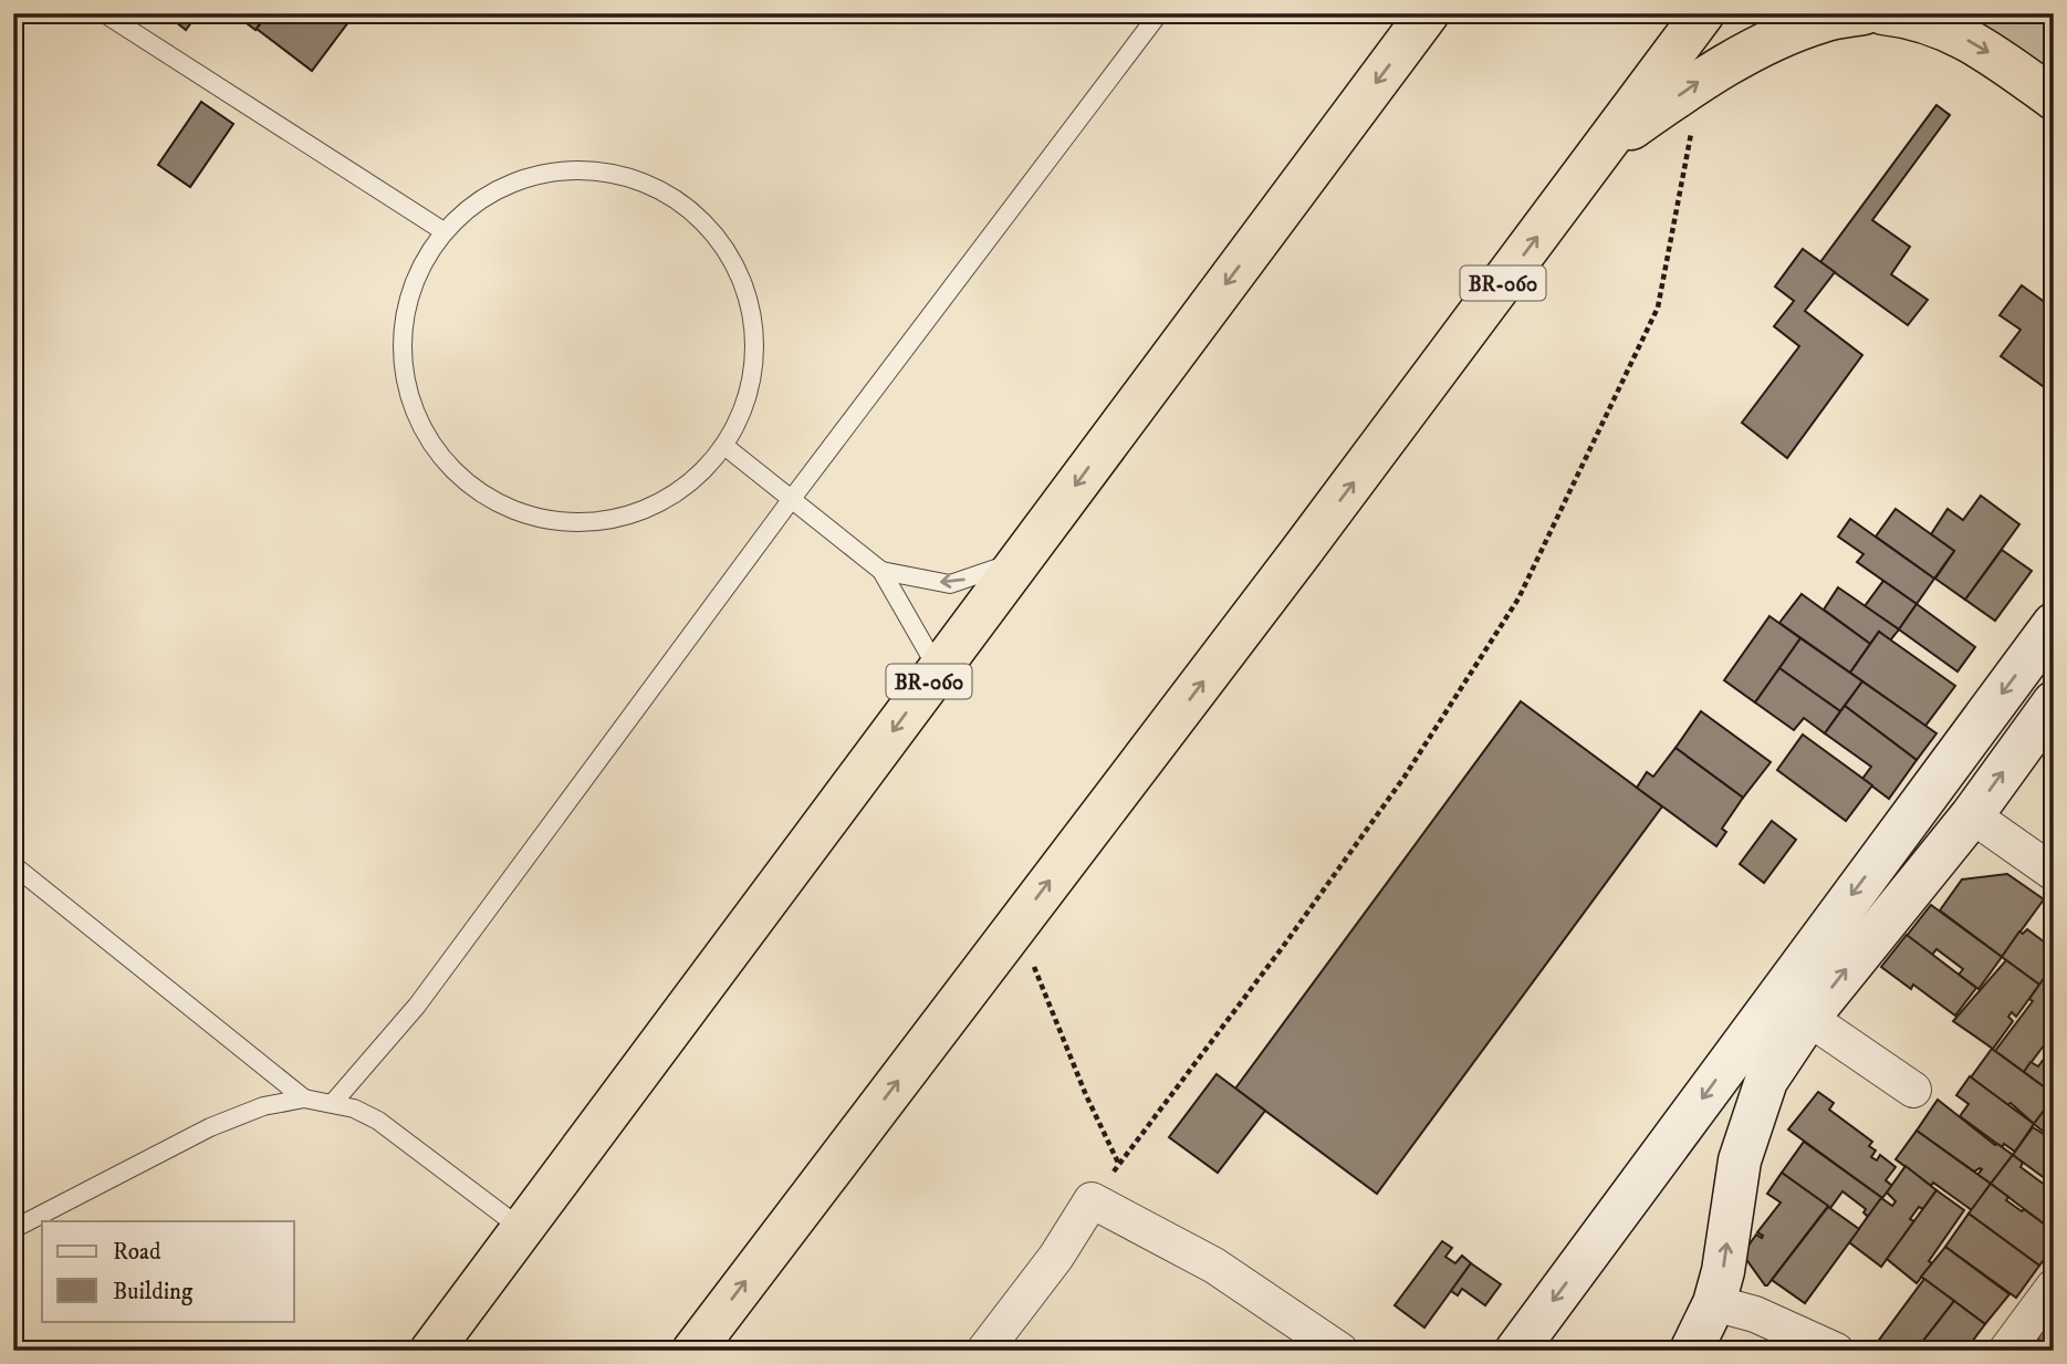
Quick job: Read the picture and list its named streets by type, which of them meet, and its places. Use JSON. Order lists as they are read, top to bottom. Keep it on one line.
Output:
{"streets":{"highway":["BR-060"]},"legend":["Road","Building"]}
